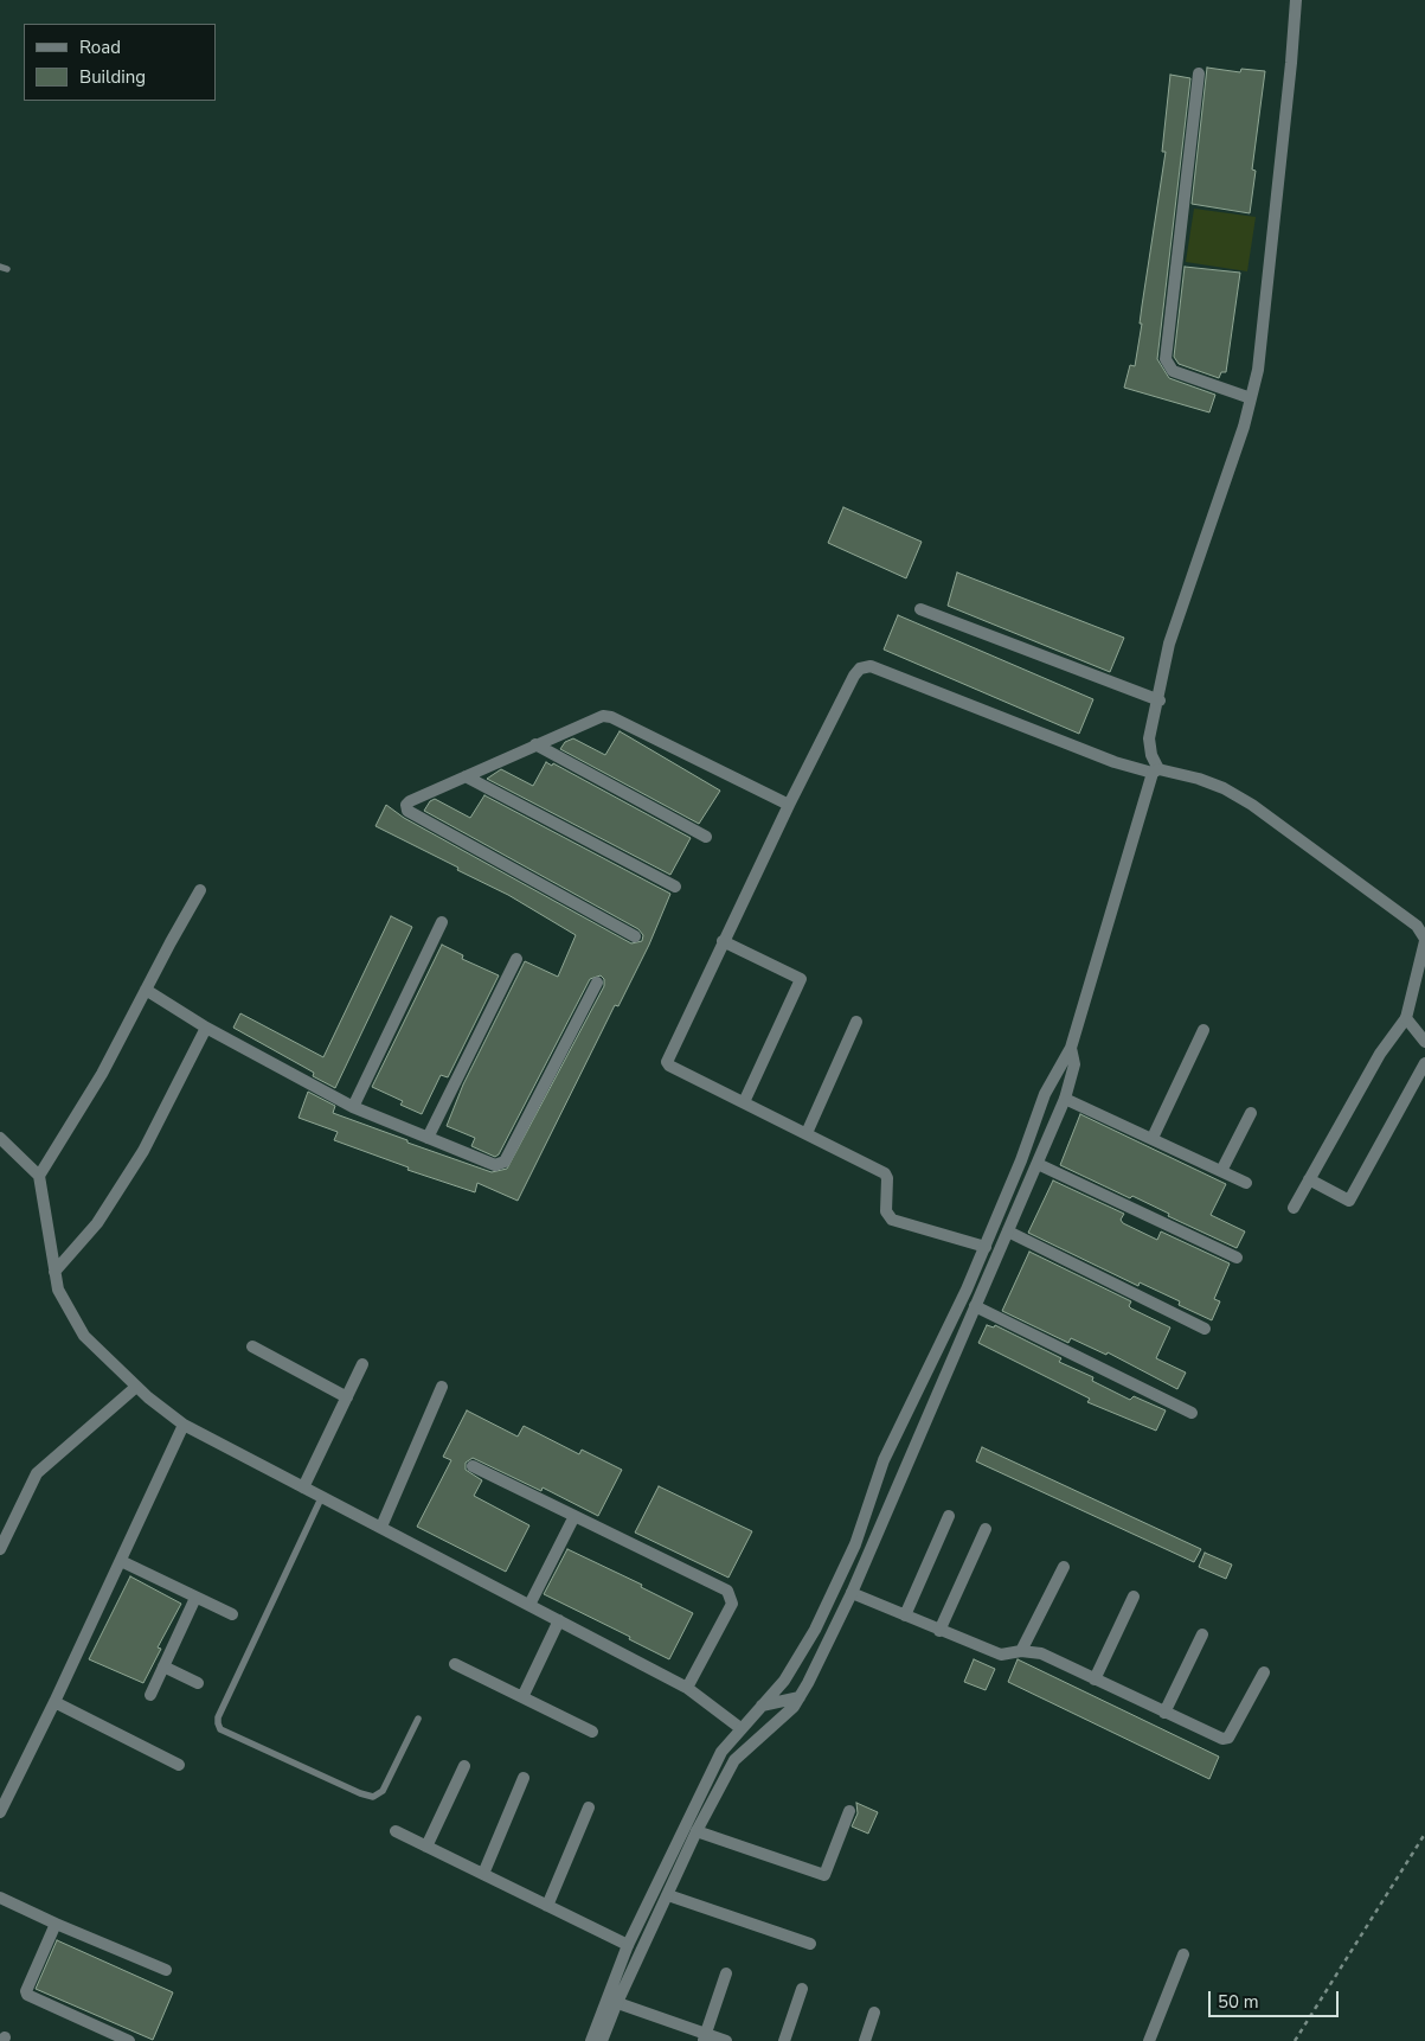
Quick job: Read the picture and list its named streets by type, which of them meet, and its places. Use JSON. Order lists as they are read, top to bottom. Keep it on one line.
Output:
{"legend":["Road","Building"],"scale_bar":"50 m"}
